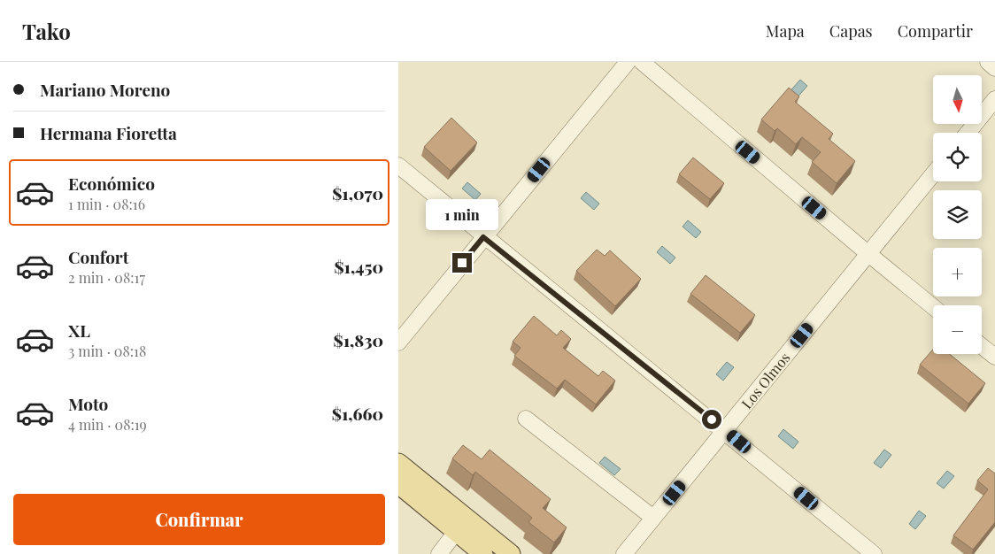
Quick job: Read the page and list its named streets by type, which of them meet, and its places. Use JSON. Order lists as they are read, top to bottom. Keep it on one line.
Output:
{"streets":{"street":["Los Olmos"]},"north":"bottom","page":{"header":"Tako","nav":["Mapa","Capas","Compartir"],"banner":["Mariano Moreno","Hermana Fioretta"],"map_buttons":["+","−"],"list":[{"name":"Económico","note":"1 min · 08:16","value":"$1,070"},{"name":"Confort","note":"2 min · 08:17","value":"$1,450"},{"name":"XL","note":"3 min · 08:18","value":"$1,830"},{"name":"Moto","note":"4 min · 08:19","value":"$1,660"}],"bubble":"1 min","buttons":"Confirmar"}}
